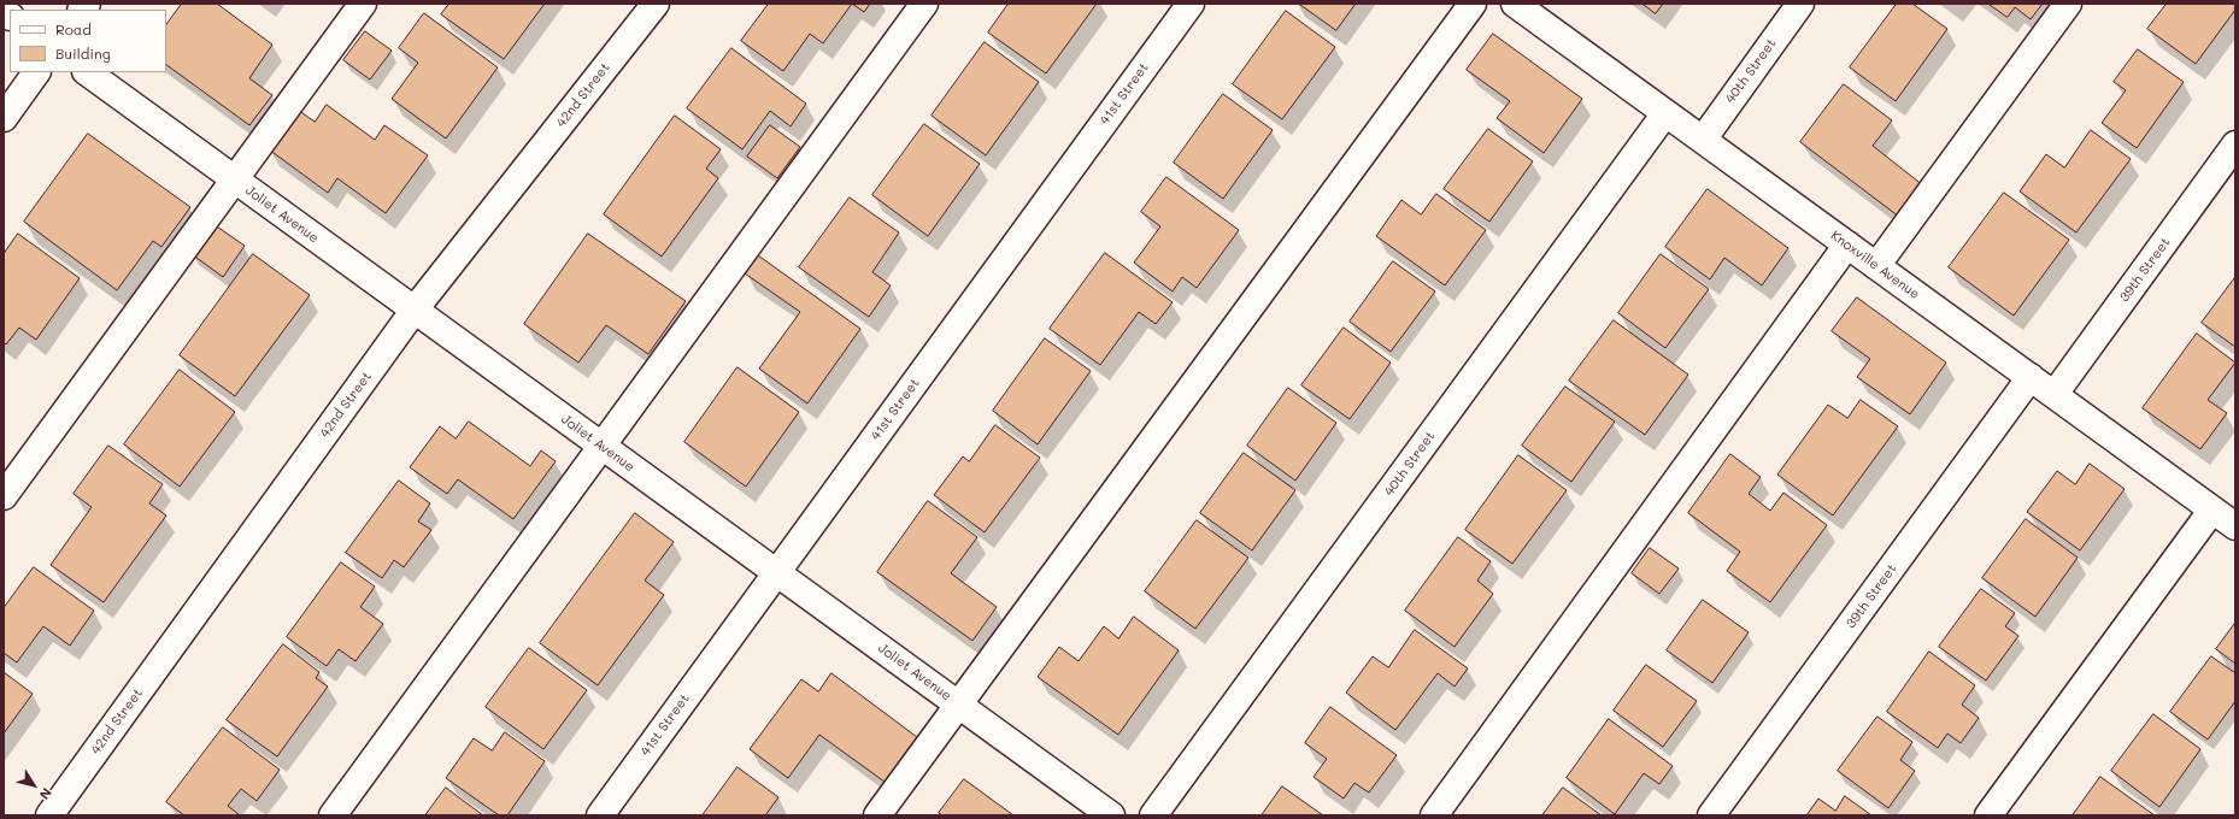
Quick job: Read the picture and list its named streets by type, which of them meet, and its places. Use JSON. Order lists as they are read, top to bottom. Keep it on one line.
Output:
{"streets":{"street":["40th Street","41st Street","42nd Street","Joliet Avenue","Knoxville Avenue","39th Street"]},"crossings":[["40th Street","Knoxville Avenue"],["41st Street","Joliet Avenue"],["42nd Street","Joliet Avenue"],["Knoxville Avenue","39th Street"]],"legend":["Road","Building"],"north":"bottom right"}
